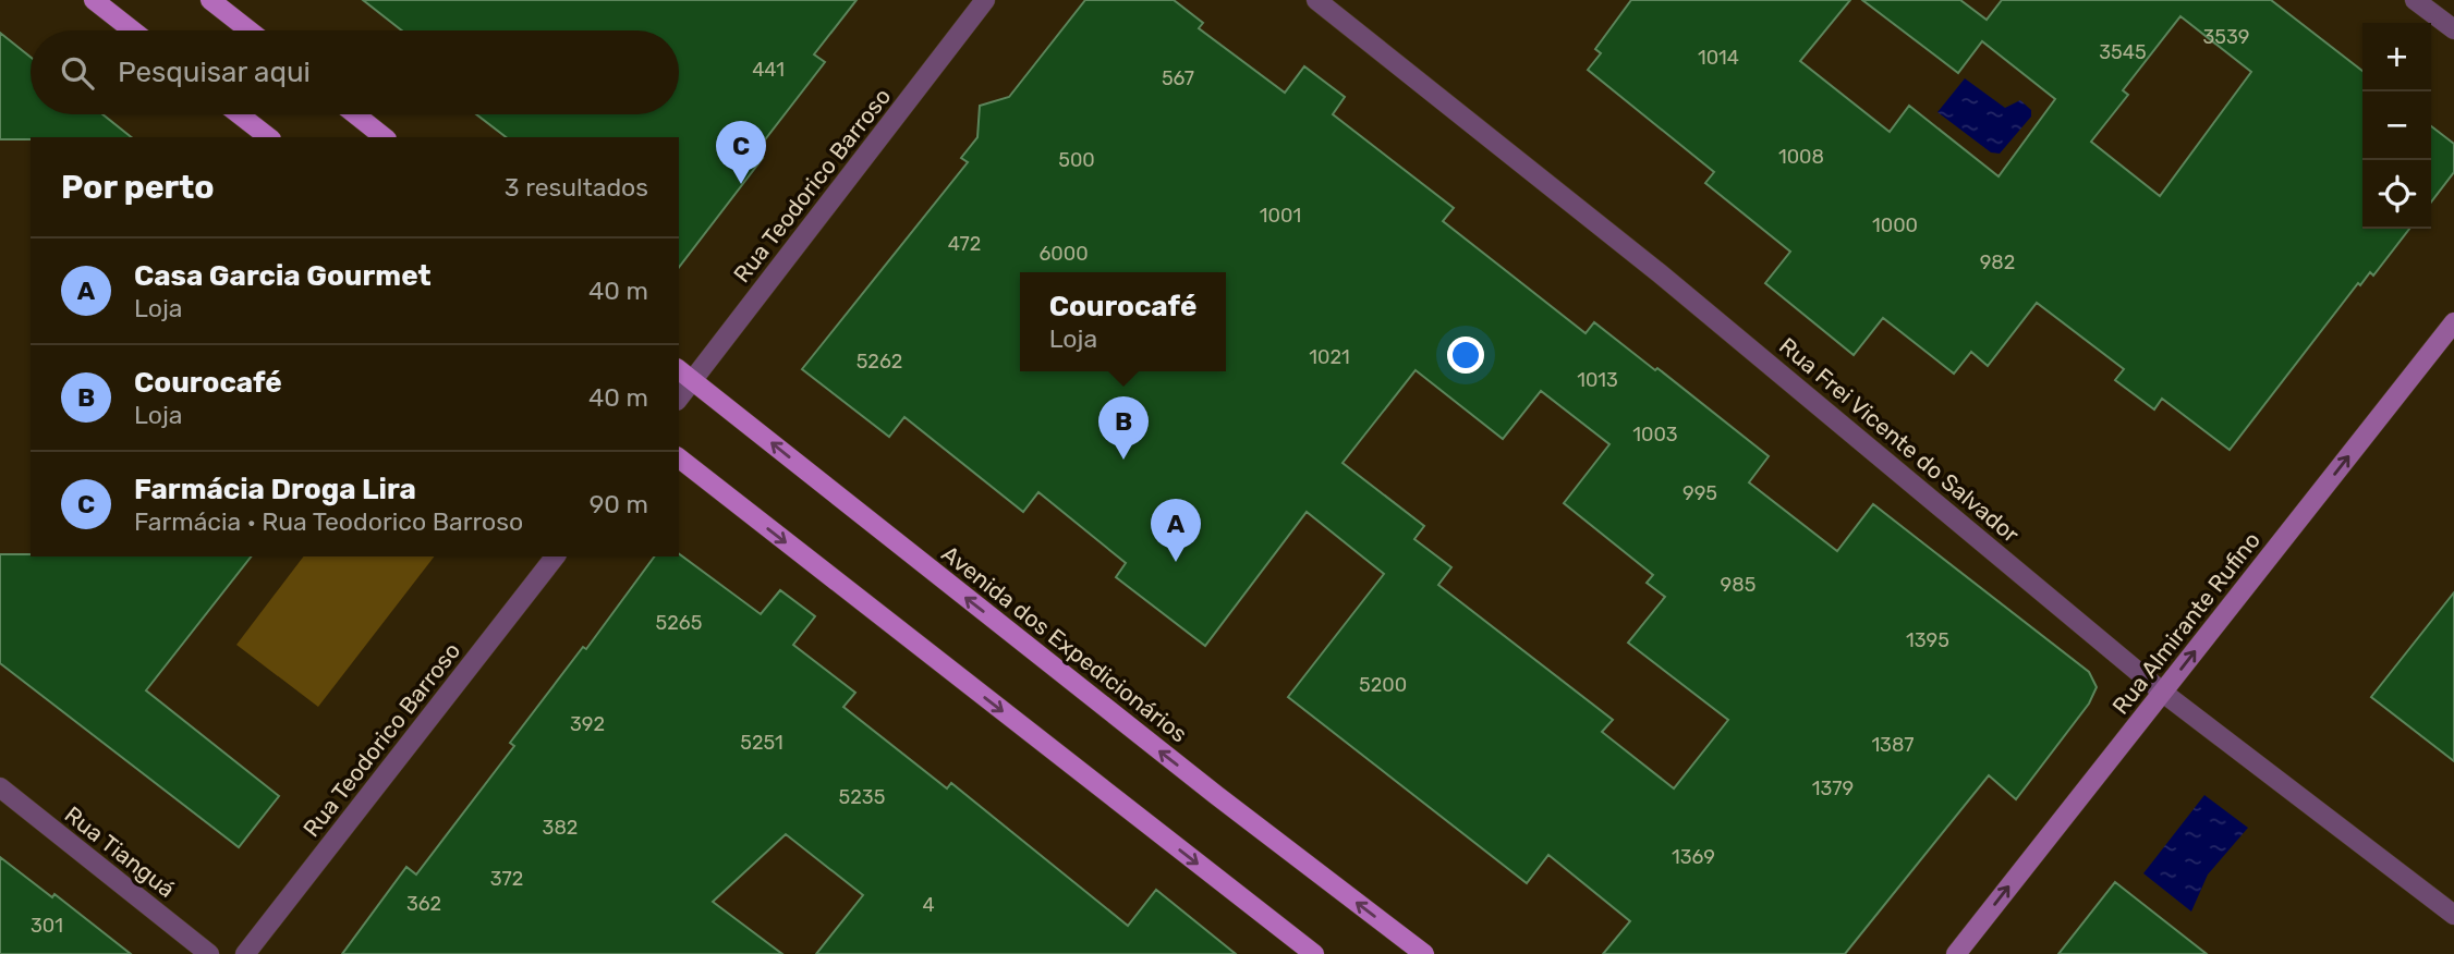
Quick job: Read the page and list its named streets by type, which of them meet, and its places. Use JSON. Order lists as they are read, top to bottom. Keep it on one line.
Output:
{"streets":{"main road":["Avenida dos Expedicionários"],"street":["Rua Teodorico Barroso","Rua Frei Vicente do Salvador","Rua Almirante Rufino","Rua Tianguá"]},"crossings":[["Rua Teodorico Barroso","Avenida dos Expedicionários"],["Rua Frei Vicente do Salvador","Rua Almirante Rufino"]],"one_way":["Rua Almirante Rufino"],"house_numbers":["3539","3545","1014","441","567","1008","500","1001","1000","472","6000","982","1021","5262","1013","1003","995","985","5265","1395","5200","392","5251","1387","1379","5235","382","1369","372","362","4","301"],"page":{"map_buttons":["+","−"],"search":"Pesquisar aqui","pins":["C","B","A"],"heading":["Por perto","3 resultados"],"list":[{"mark":"A","name":"Casa Garcia Gourmet","note":"Loja","value":"40 m"},{"mark":"B","name":"Courocafé","note":"Loja","value":"40 m"},{"mark":"C","name":"Farmácia Droga Lira","note":"Farmácia · Rua Teodorico Barroso","value":"90 m"}],"popup":["Courocafé","Loja"]}}
